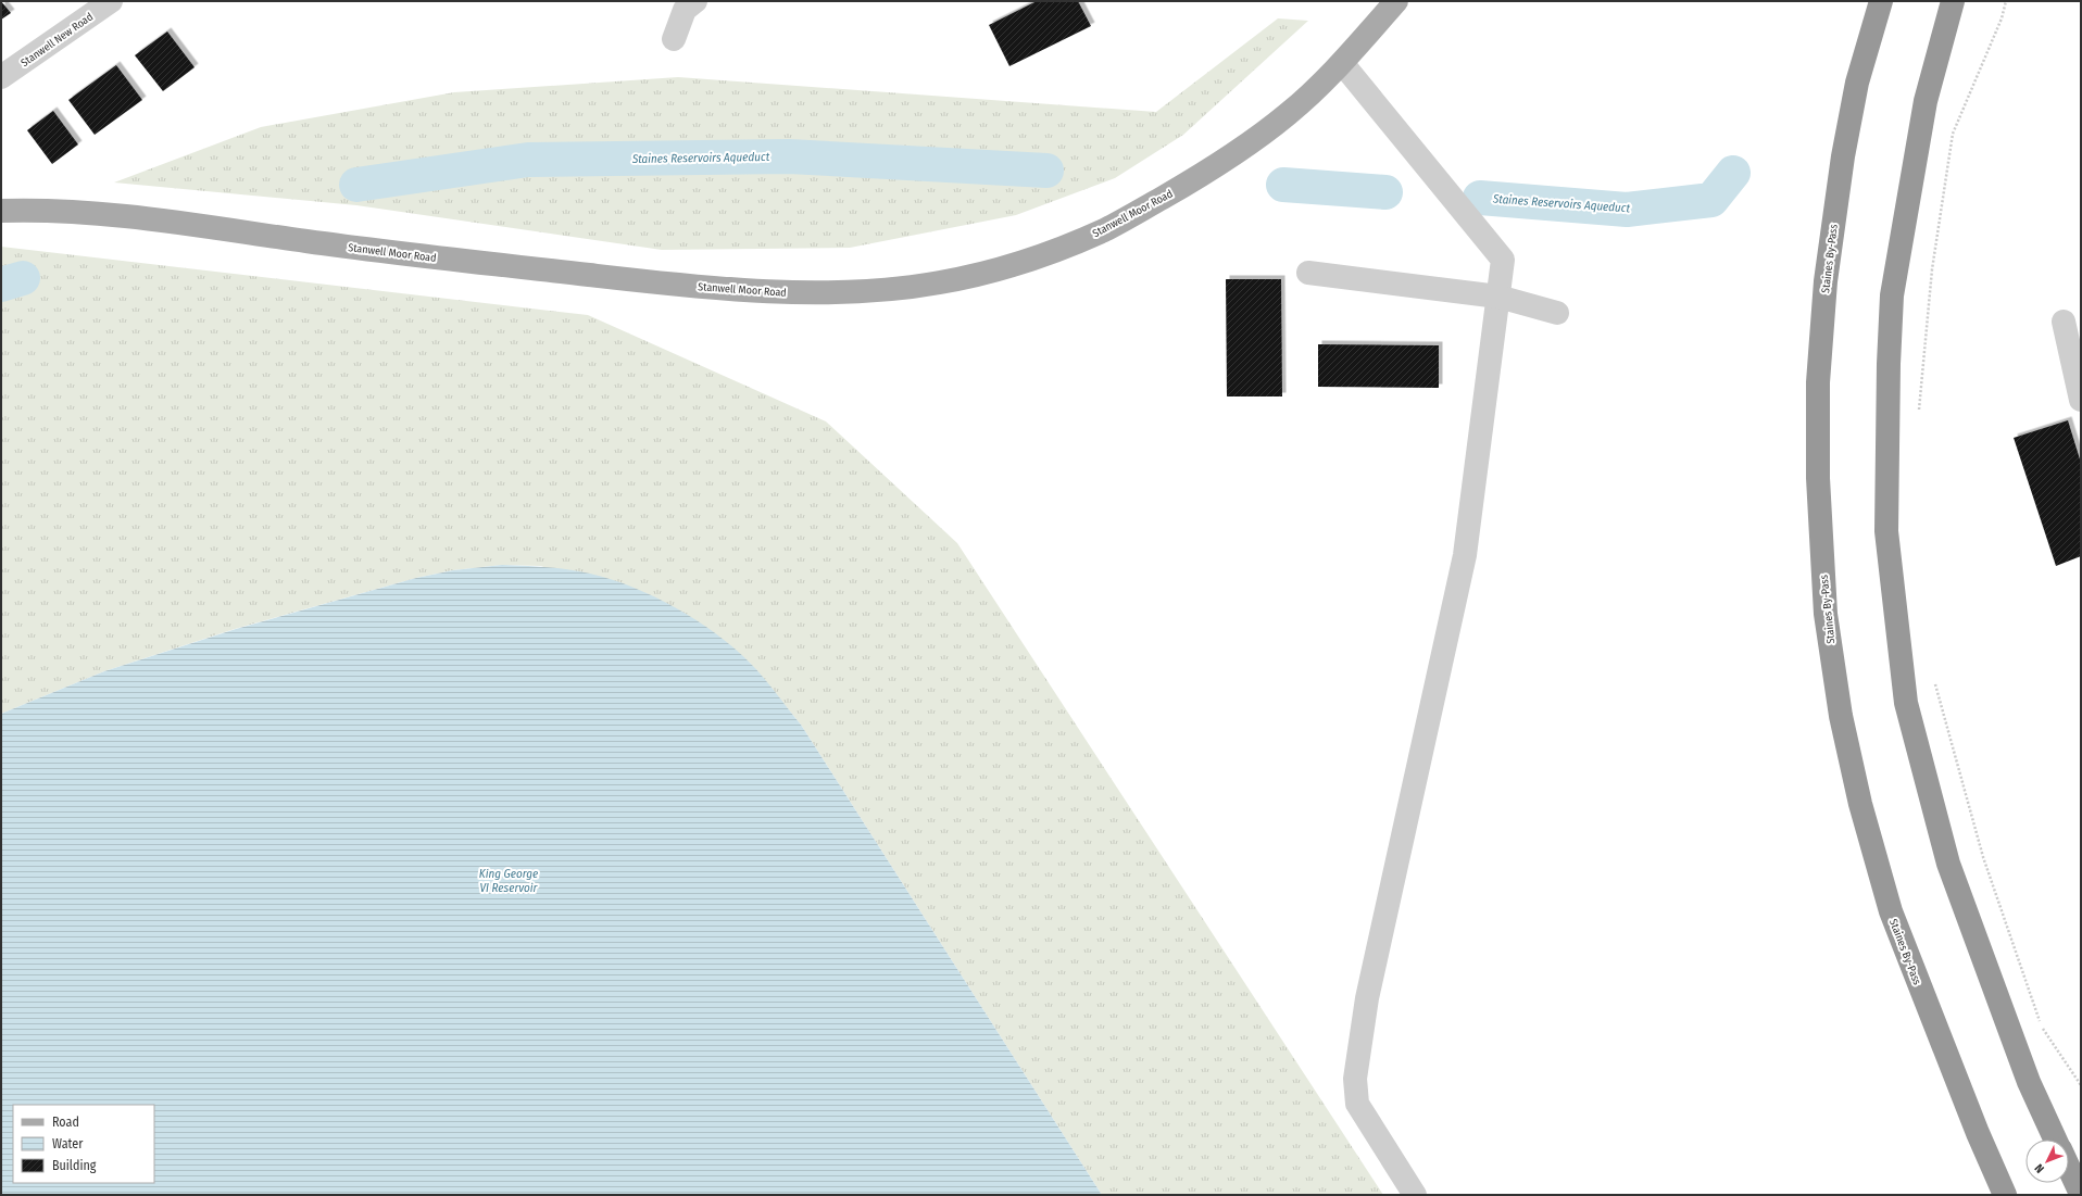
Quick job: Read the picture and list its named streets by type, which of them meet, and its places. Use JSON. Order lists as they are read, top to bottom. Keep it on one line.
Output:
{"streets":{"highway":["Staines By-Pass"],"main road":["Stanwell Moor Road"],"street":["Stanwell New Road"]},"water":["Staines Reservoirs Aqueduct","King George VI Reservoir"],"legend":["Road","Water","Building"],"north":"bottom left"}
